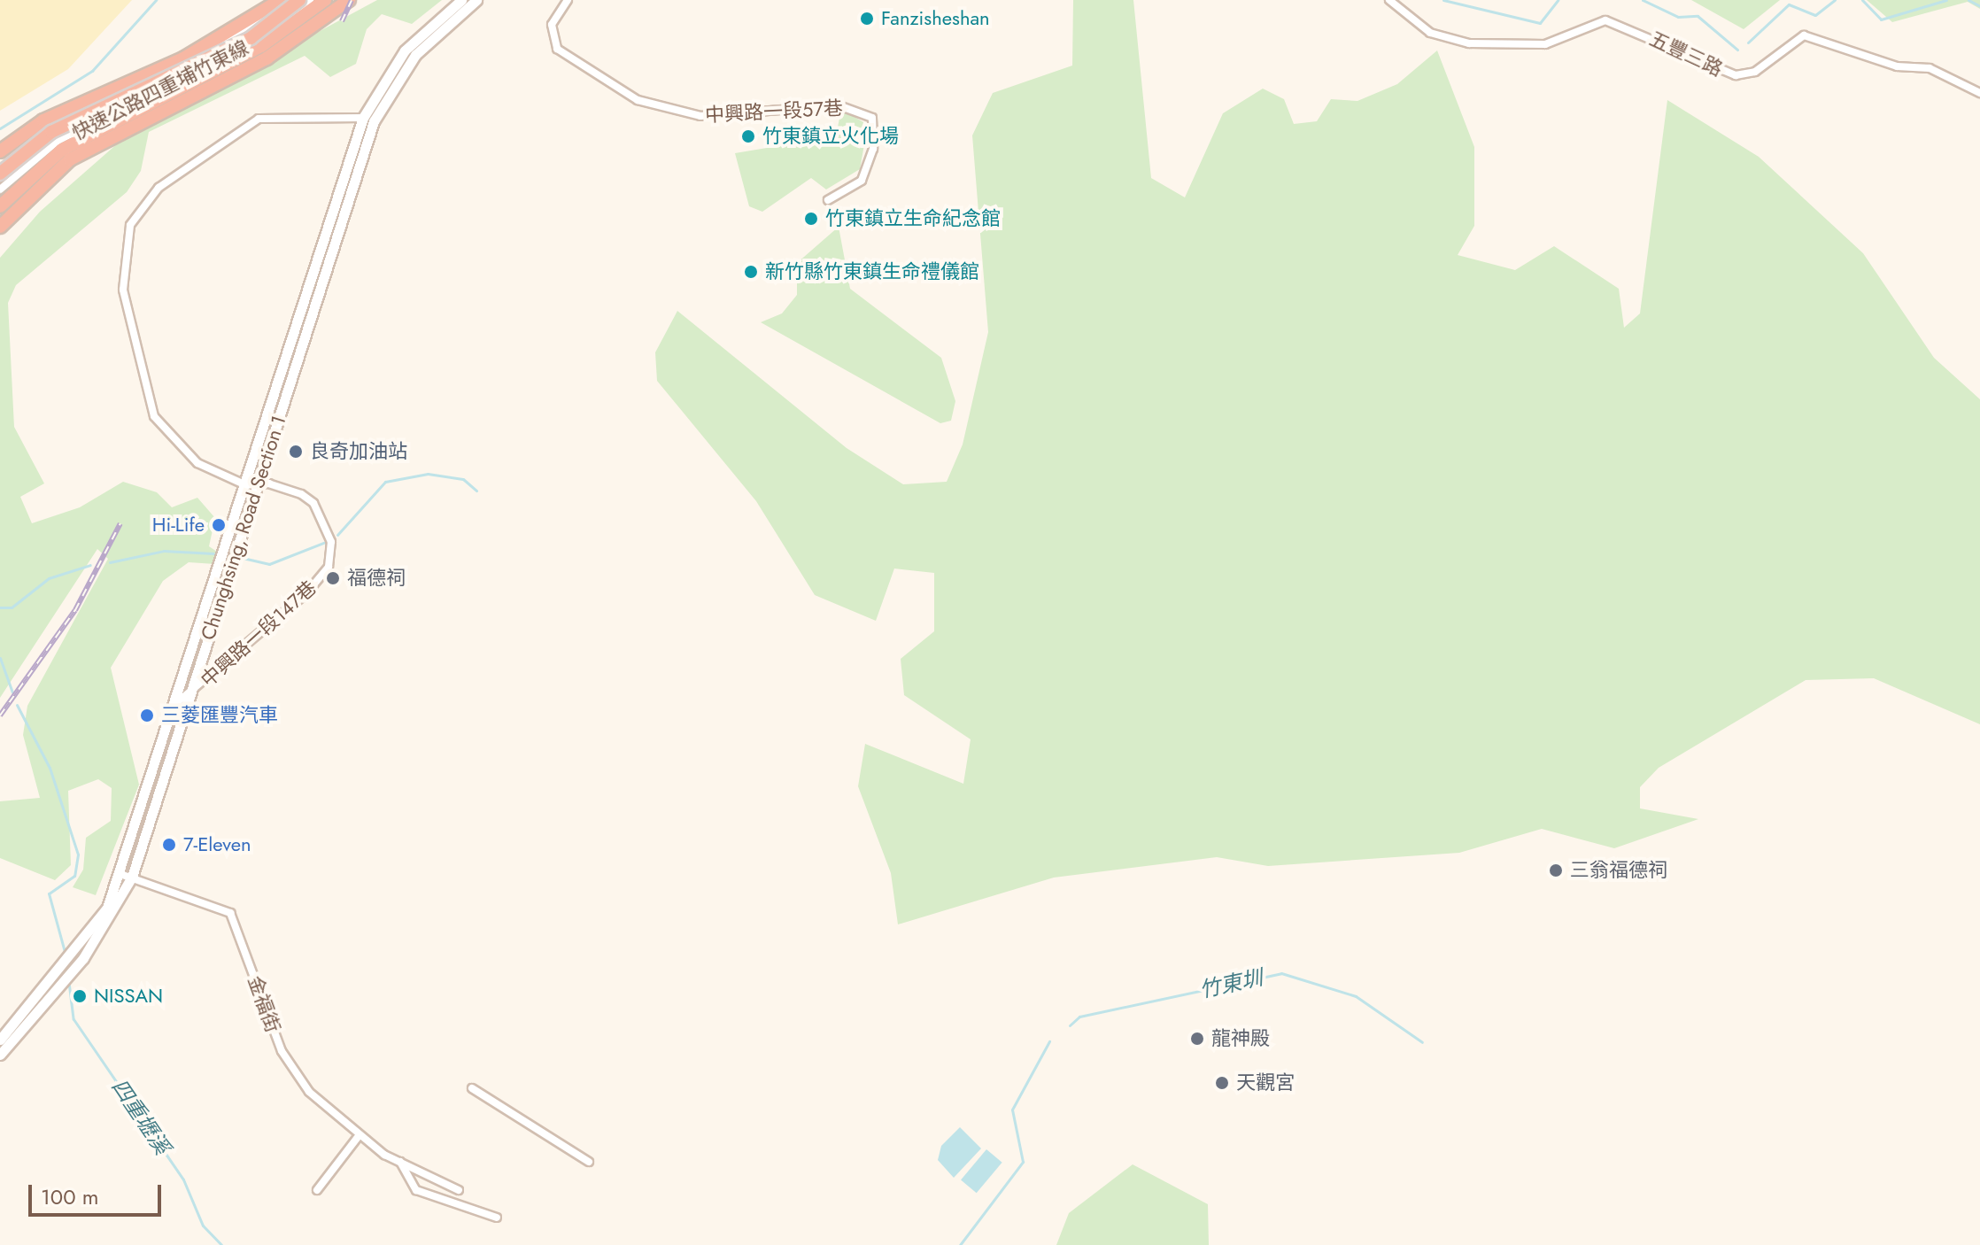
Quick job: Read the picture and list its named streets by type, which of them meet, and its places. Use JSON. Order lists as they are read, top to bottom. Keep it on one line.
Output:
{"streets":{"highway":["快速公路四重埔竹東線"],"main road":["Chunghsing, Road Section 1"],"street":["五豐三路","中興路一段57巷","中興路一段147巷","金福街"]},"crossings":[["Chunghsing, Road Section 1","中興路一段147巷"],["Chunghsing, Road Section 1","金福街"]],"water":["竹東圳","四重壢溪"],"places":["Fanzisheshan","竹東鎮立火化場","竹東鎮立生命紀念館","新竹縣竹東鎮生命禮儀館","良奇加油站","Hi-Life","福德祠","三菱匯豐汽車","7-Eleven","三翁福德祠","NISSAN","龍神殿","天觀宮"],"scale_bar":"100 m"}
